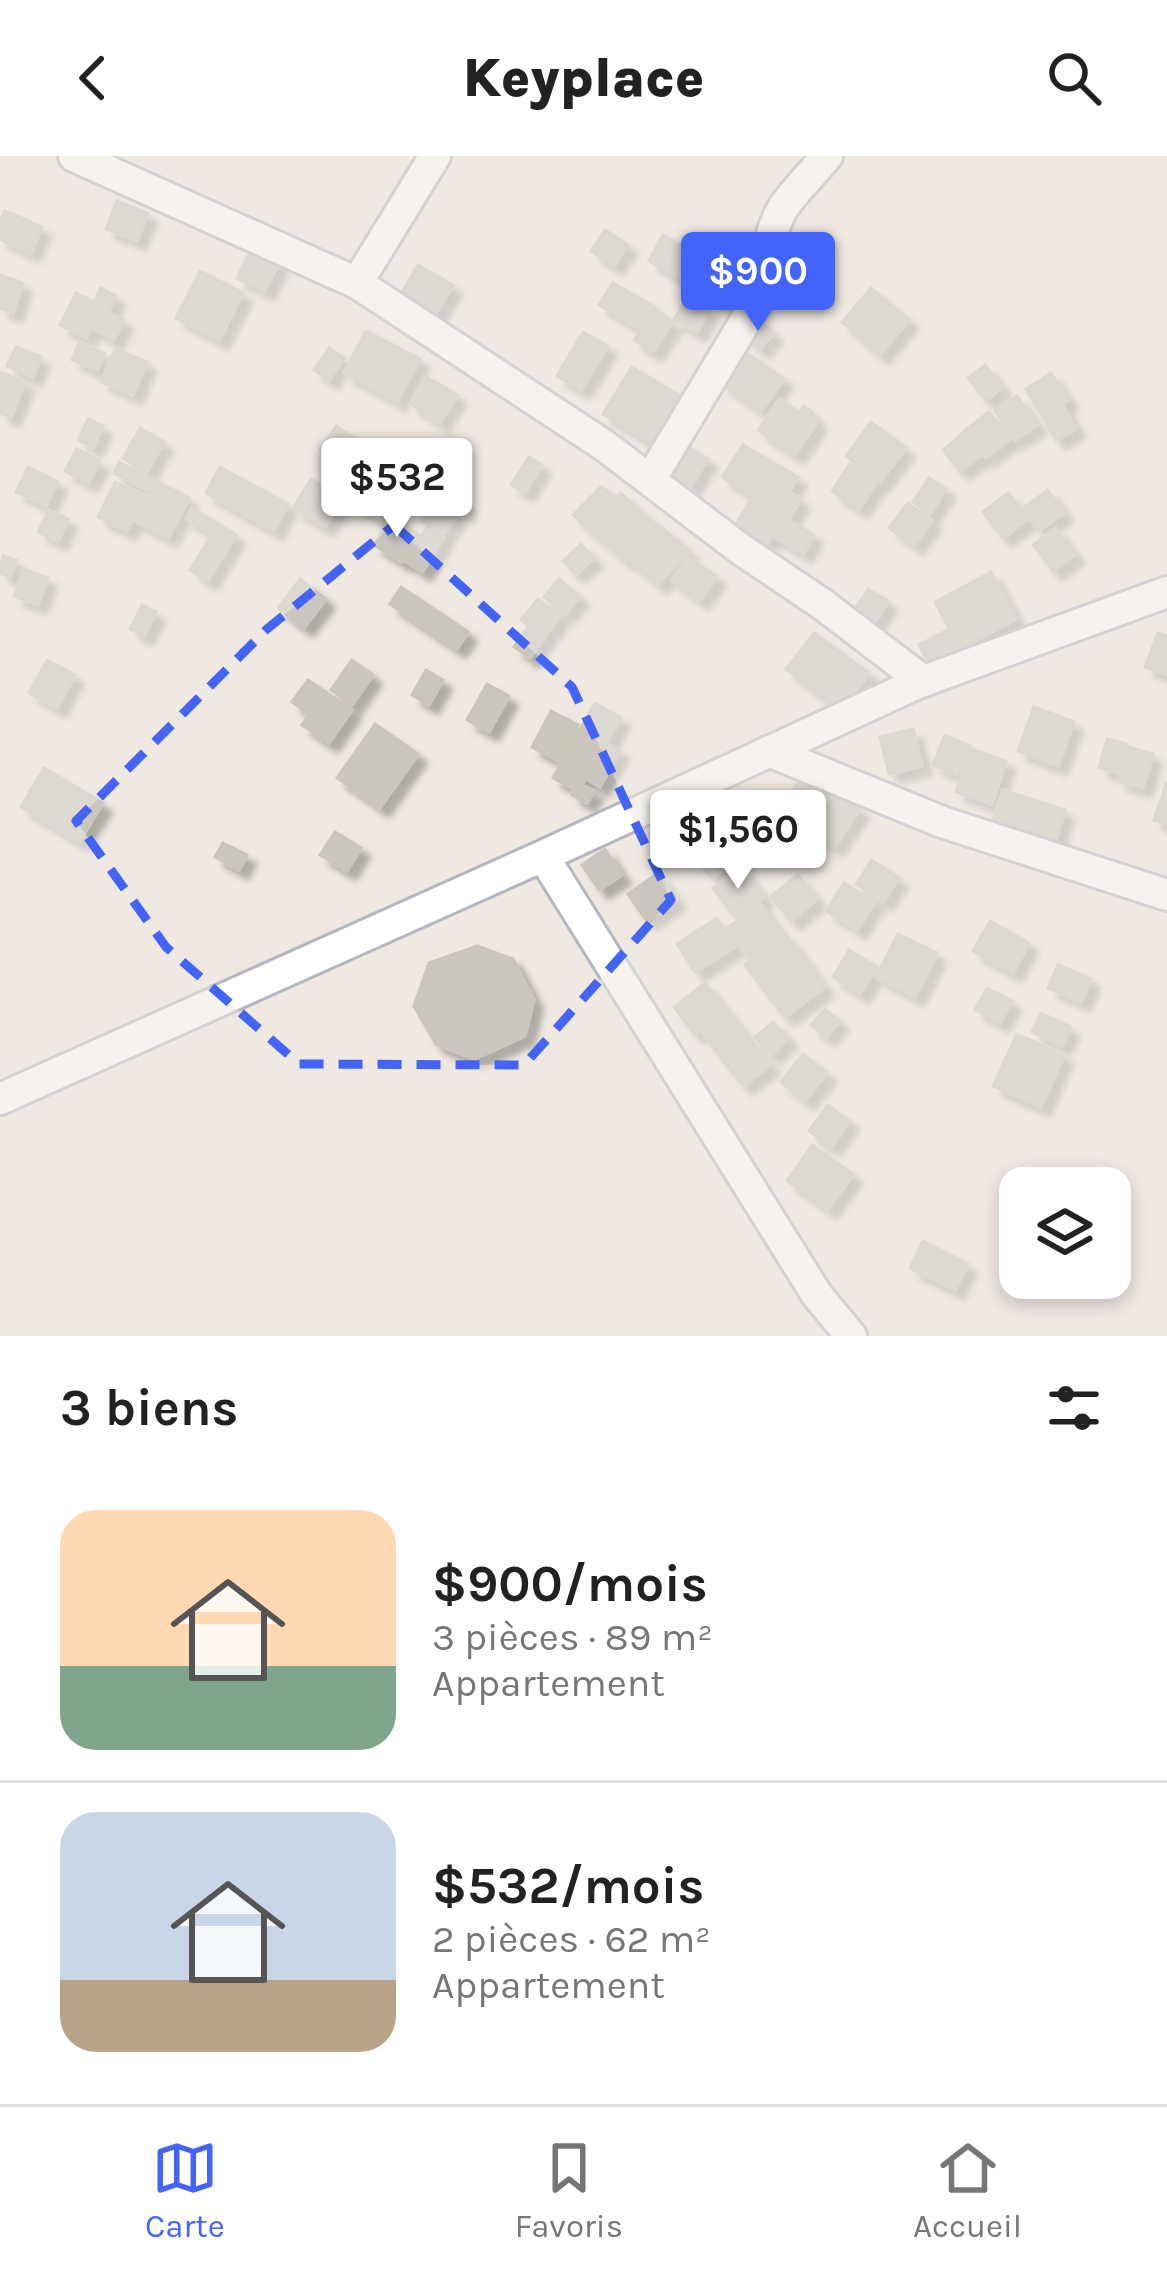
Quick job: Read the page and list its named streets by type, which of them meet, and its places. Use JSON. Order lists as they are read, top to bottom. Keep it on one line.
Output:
{"page":{"header":"Keyplace","price":["$900","$532","$1,560"],"heading":"3 biens","list":[{"name":"$900/mois","note":"3 pièces · 89 m² · Appartement"},{"name":"$532/mois","note":"2 pièces · 62 m² · Appartement"}],"tabs":["Carte","Favoris","Accueil"]}}
